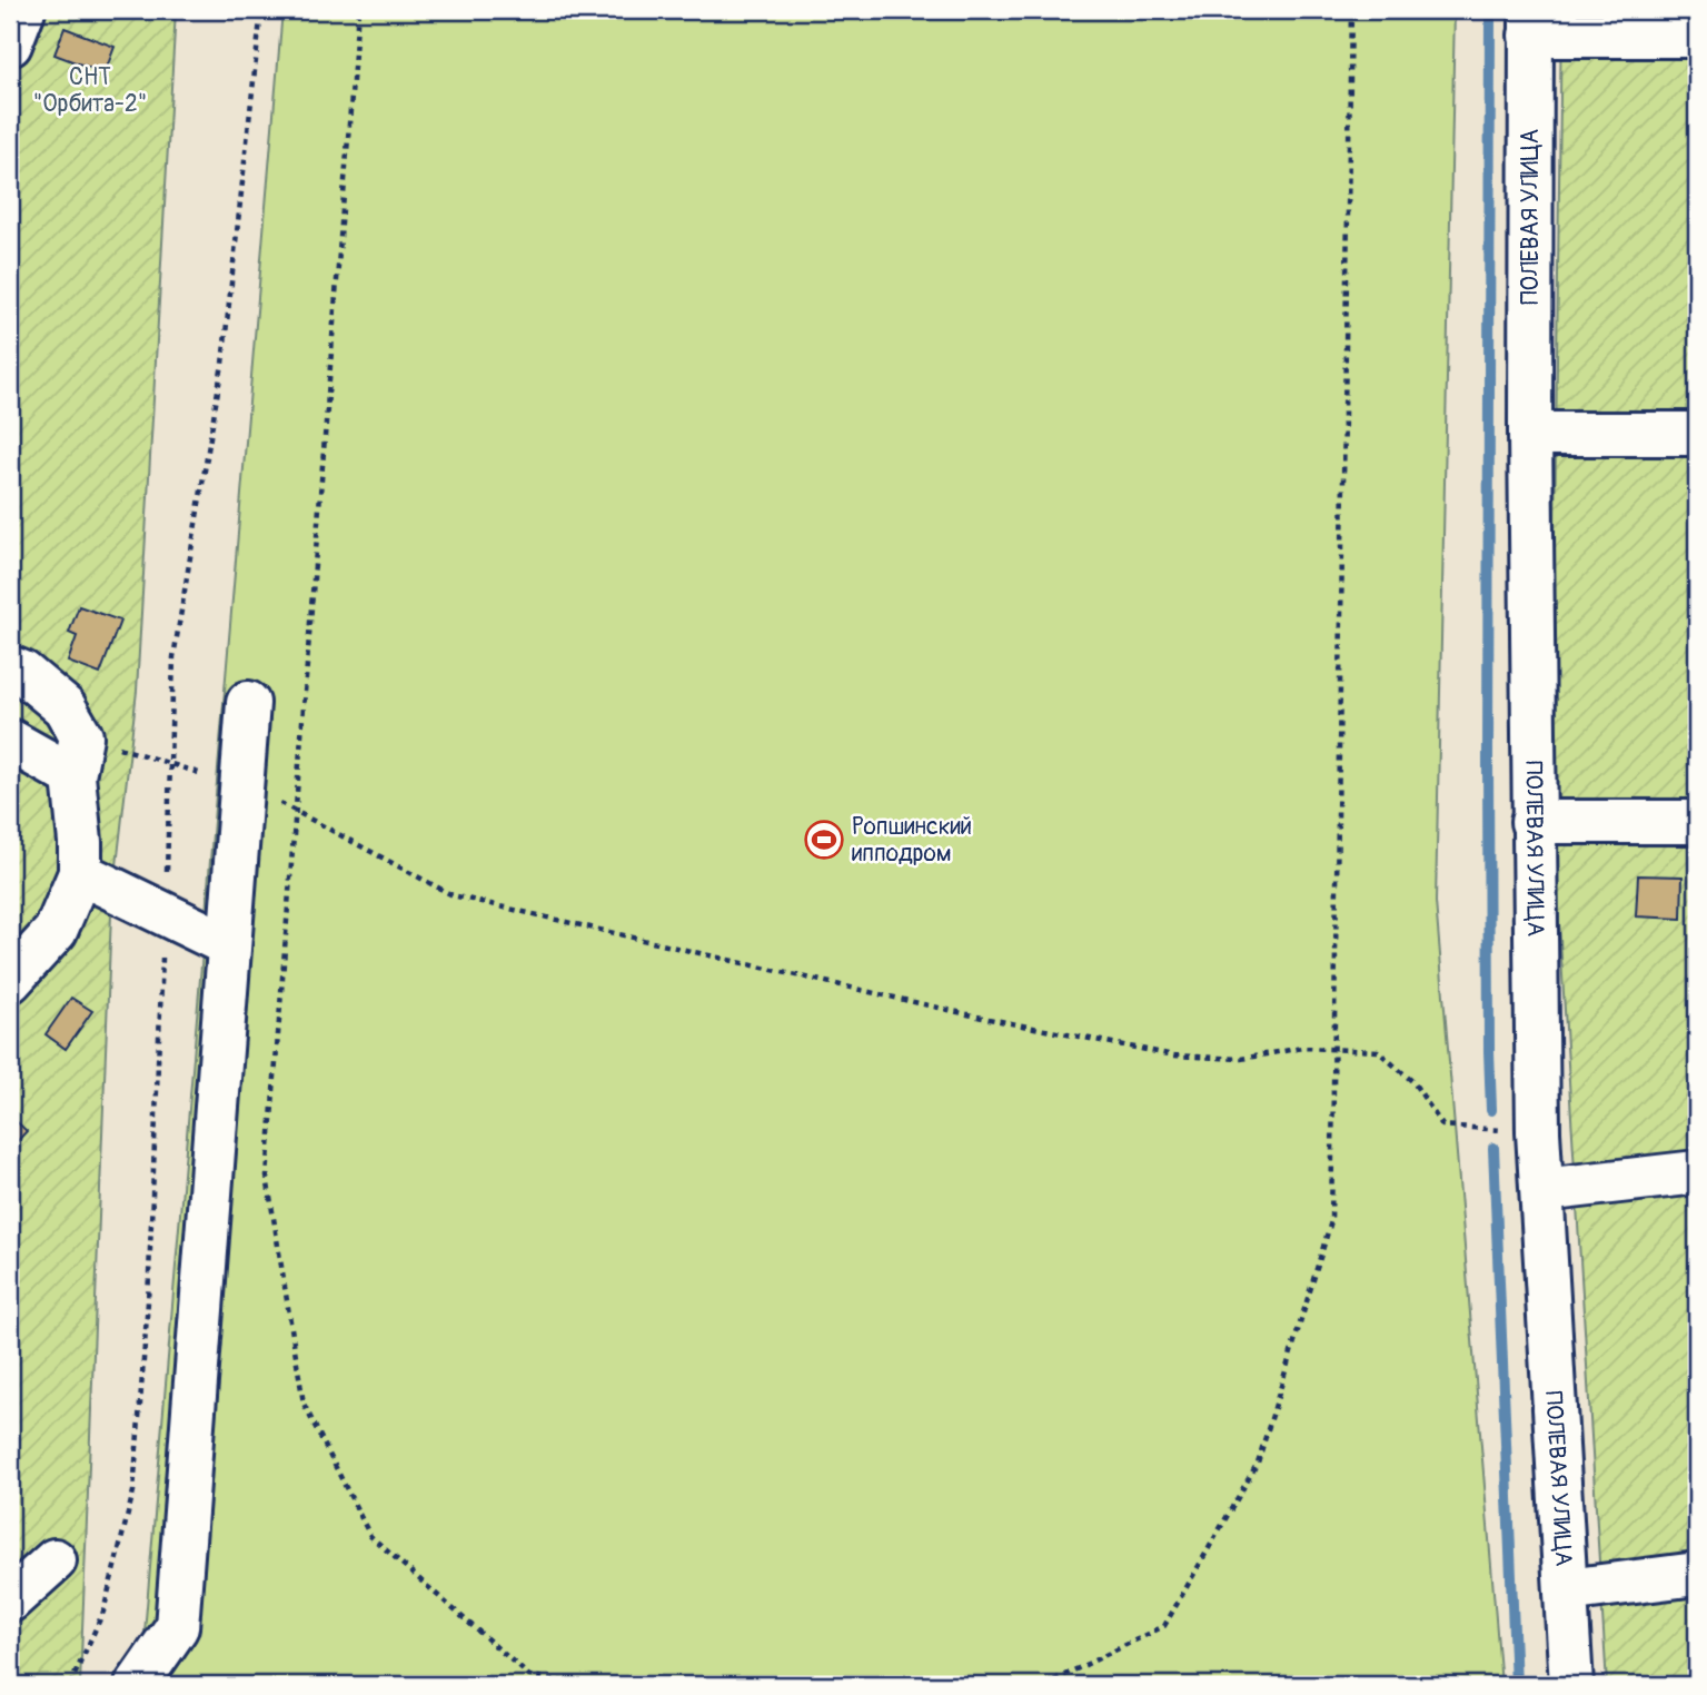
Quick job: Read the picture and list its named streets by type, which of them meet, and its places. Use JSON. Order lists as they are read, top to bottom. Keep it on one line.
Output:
{"streets":{"street":["ПОЛЕВАЯ УЛИЦА"]},"parks":["СНТ \"Орбита-2\""],"places":{"sports":["Ропшинский ипподром"]}}
